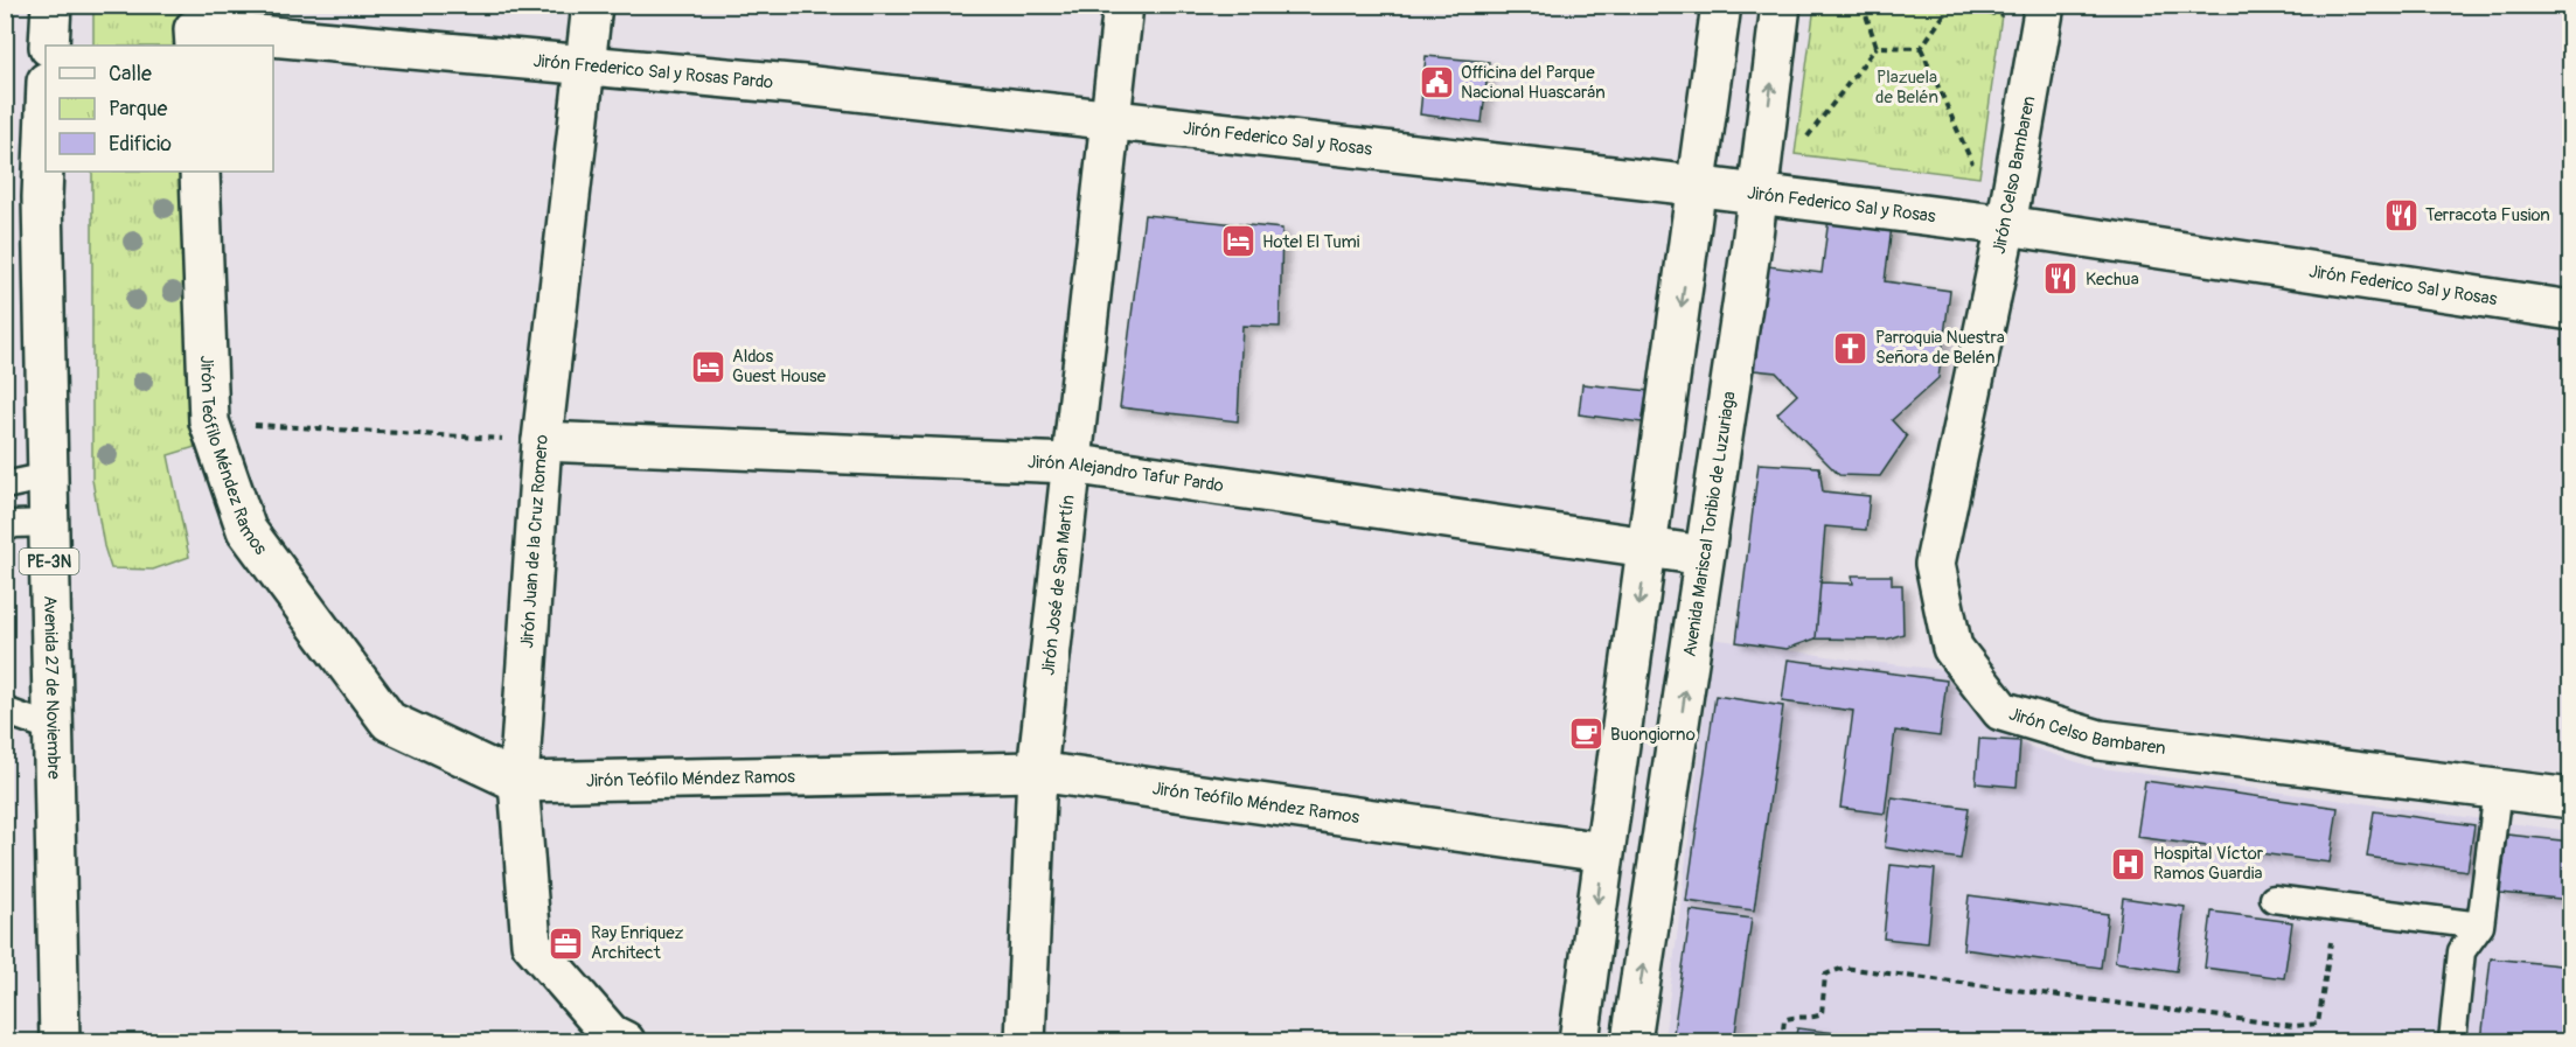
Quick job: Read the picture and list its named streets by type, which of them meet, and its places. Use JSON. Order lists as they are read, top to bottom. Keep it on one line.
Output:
{"streets":{"main road":["Jirón Frederico Sal y Rosas Pardo","Jirón Federico Sal y Rosas","Jirón Celso Bambaren","Jirón Teófilo Méndez Ramos","Jirón Alejandro Tafur Pardo","Avenida Mariscal Toribio de Luzuriaga","Jirón Juan de la Cruz Romero","PE-3N","Jirón José de San Martín","Avenida 27 de Noviembre"]},"crossings":[["Jirón Frederico Sal y Rosas Pardo","Jirón Federico Sal y Rosas"],["Jirón Frederico Sal y Rosas Pardo","Jirón Juan de la Cruz Romero"],["Jirón Frederico Sal y Rosas Pardo","Jirón José de San Martín"],["Jirón Federico Sal y Rosas","Jirón Celso Bambaren"],["Jirón Federico Sal y Rosas","Avenida Mariscal Toribio de Luzuriaga"],["Jirón Federico Sal y Rosas","Jirón José de San Martín"],["Jirón Teófilo Méndez Ramos","Jirón Juan de la Cruz Romero"],["Jirón Teófilo Méndez Ramos","Jirón José de San Martín"],["Jirón Alejandro Tafur Pardo","Avenida Mariscal Toribio de Luzuriaga"],["Jirón Alejandro Tafur Pardo","Jirón Juan de la Cruz Romero"],["Jirón Alejandro Tafur Pardo","Jirón José de San Martín"]],"parks":["Plazuela de Belén"],"places":{"public building":["Officina del Parque Nacional Huascarán"],"restaurant":["Terracota Fusion","Kechua"],"hotel":["Hotel El Tumi","Aldos Guest House"],"church":["Parroquia Nuestra Señora de Belén"],"cafe":["Buongiorno"],"hospital":["Hospital Víctor Ramos Guardia"],"office":["Ray Enriquez Architect"]},"legend":["Calle","Parque","Edificio"]}
